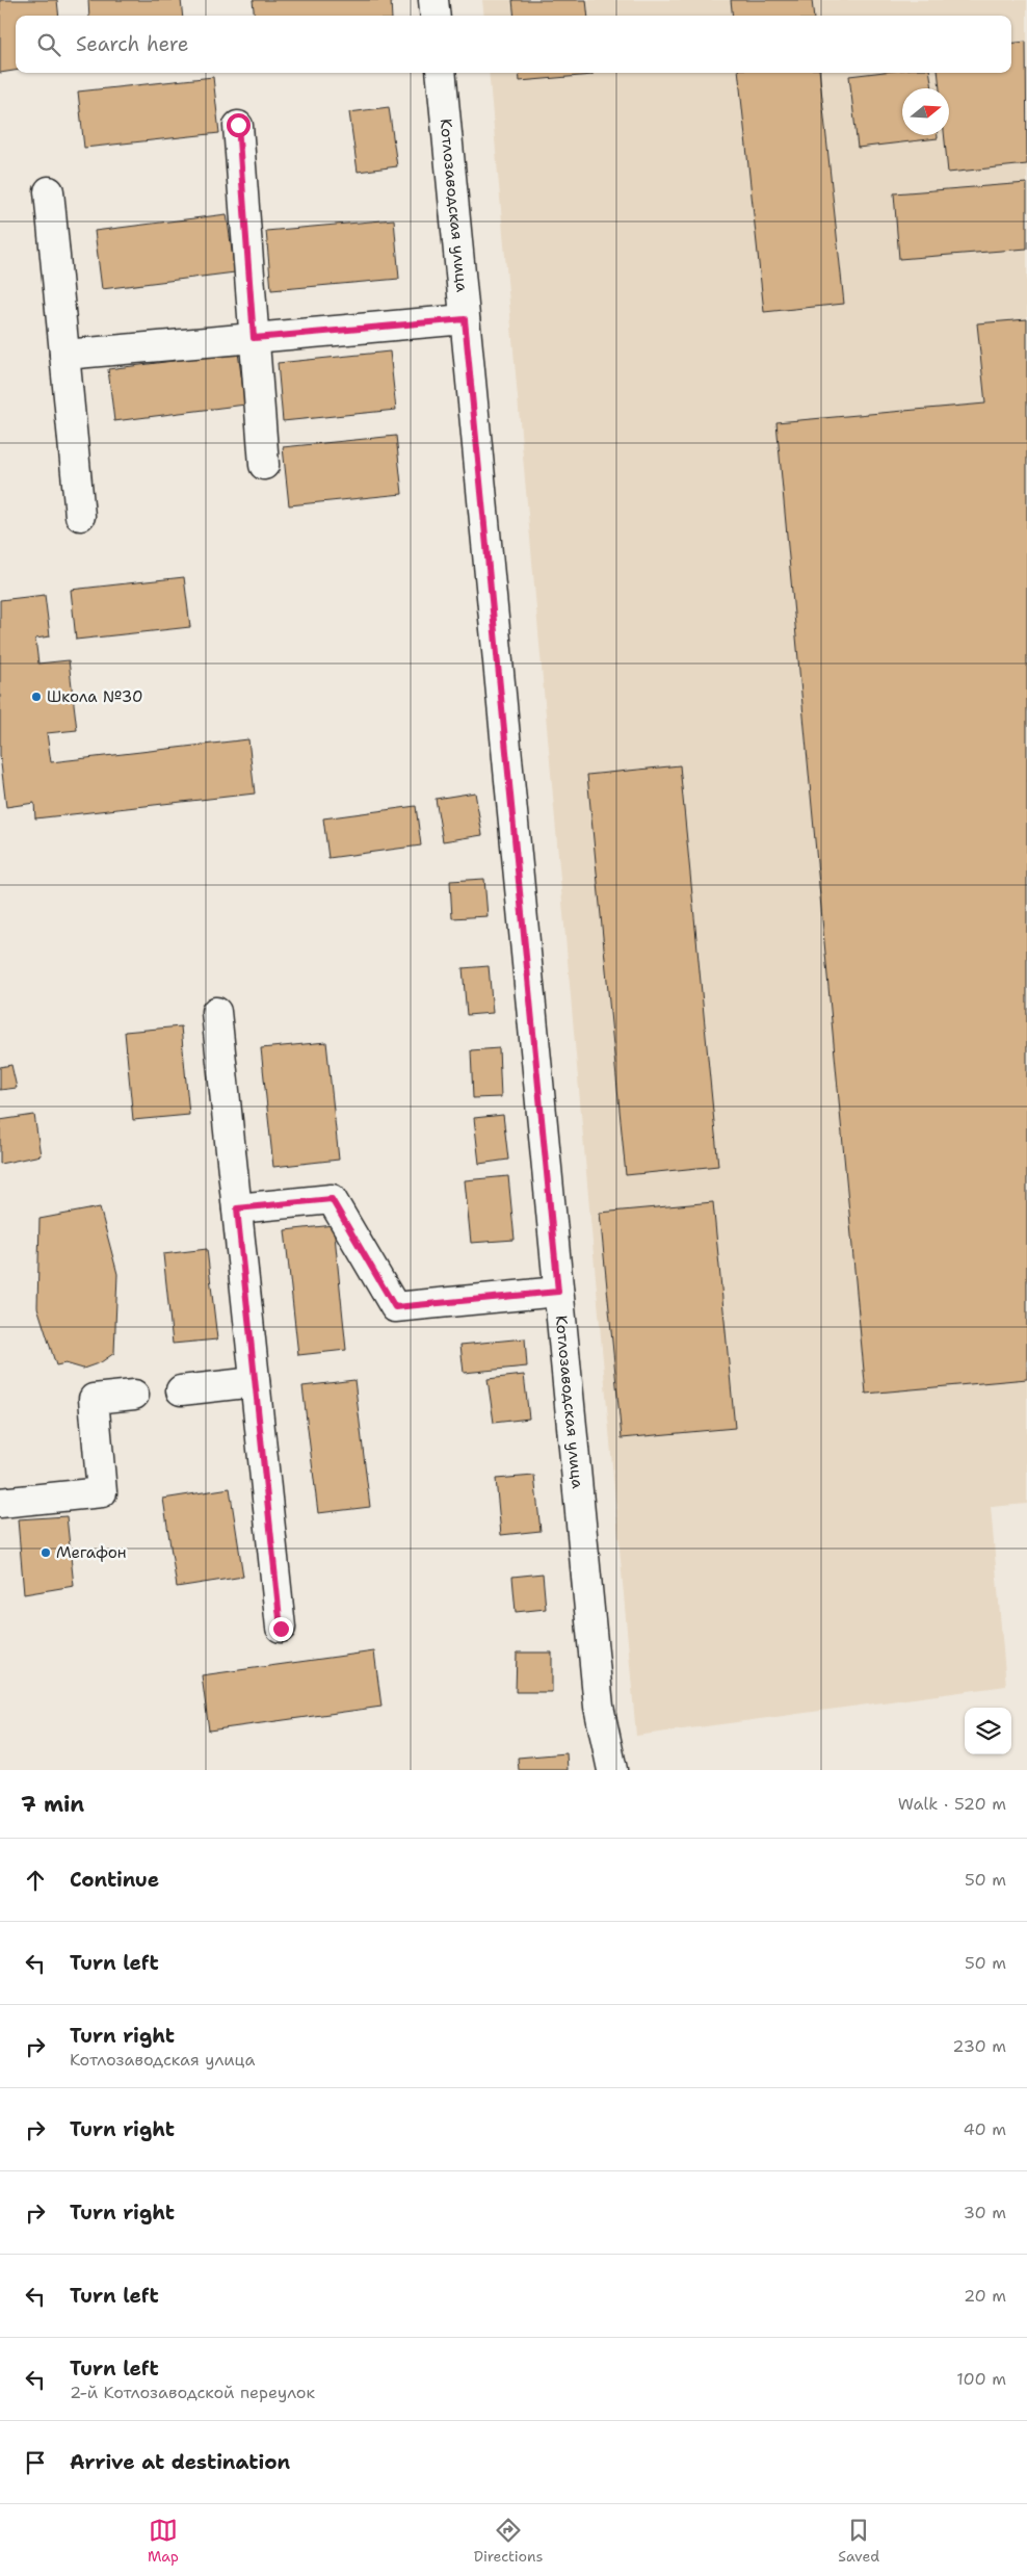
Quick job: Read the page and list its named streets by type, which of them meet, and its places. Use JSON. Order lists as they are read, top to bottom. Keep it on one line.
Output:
{"streets":{"street":["Котлозаводская улица"]},"places":["Школа №30","Мегафон"],"north":"right","page":{"search":"Search here","heading":["7 min","Walk · 520 m"],"list":[["Continue","50 m"],["Turn left","50 m"],["Turn right","Котлозаводская улица","230 m"],["Turn right","40 m"],["Turn right","30 m"],["Turn left","20 m"],["Turn left","2-й Котлозаводской переулок","100 m"],"Arrive at destination"],"nav":["Map","Directions","Saved"]}}
